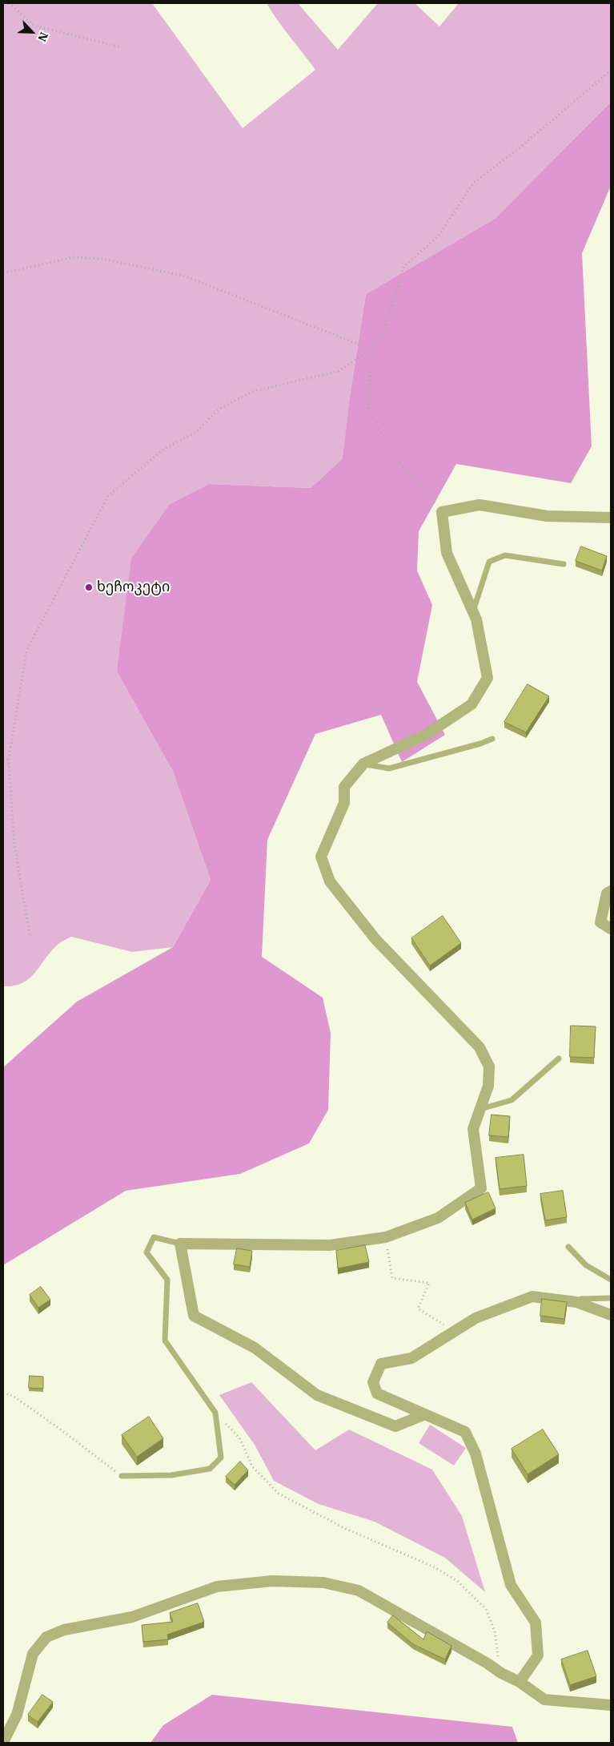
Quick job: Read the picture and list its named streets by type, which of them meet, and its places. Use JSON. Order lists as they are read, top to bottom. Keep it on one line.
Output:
{"places":["ხეჩოკეტი"],"north":"bottom right"}
